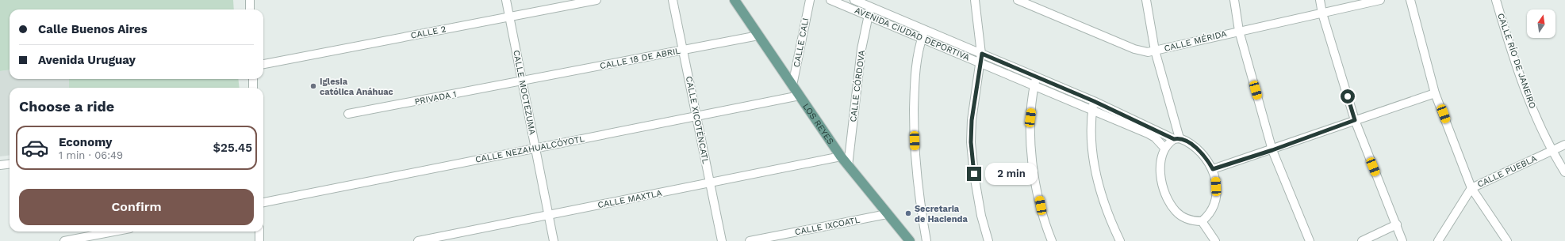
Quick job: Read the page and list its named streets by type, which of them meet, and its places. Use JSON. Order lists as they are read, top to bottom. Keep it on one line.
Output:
{"streets":{"main road":["LOS REYES"],"street":["CALLE 2","AVENIDA CIUDAD DEPORTIVA","CALLE MÉRIDA","CALLE CALI","CALLE 18 DE ABRIL","CALLE RÍO DE JANEIRO","CALLE CÓRDOVA","CALLE MOCTEZUMA","PRIVADA 1","CALLE XICOTÉNCATL","CALLE NEZAHUALCÓYOTL","CALLE PUEBLA","CALLE MAXTLA","CALLE IXCOATL"]},"crossings":[["CALLE 2","CALLE MOCTEZUMA"],["AVENIDA CIUDAD DEPORTIVA","CALLE CÓRDOVA"],["CALLE CALI","LOS REYES"],["CALLE 18 DE ABRIL","CALLE MOCTEZUMA"],["CALLE 18 DE ABRIL","PRIVADA 1"],["CALLE 18 DE ABRIL","CALLE XICOTÉNCATL"],["CALLE 18 DE ABRIL","LOS REYES"],["CALLE RÍO DE JANEIRO","CALLE PUEBLA"],["CALLE CÓRDOVA","LOS REYES"],["CALLE MOCTEZUMA","PRIVADA 1"],["CALLE MOCTEZUMA","CALLE NEZAHUALCÓYOTL"],["CALLE MOCTEZUMA","CALLE MAXTLA"],["CALLE XICOTÉNCATL","CALLE NEZAHUALCÓYOTL"],["CALLE XICOTÉNCATL","CALLE MAXTLA"],["LOS REYES","CALLE NEZAHUALCÓYOTL"],["LOS REYES","CALLE MAXTLA"],["LOS REYES","CALLE IXCOATL"]],"places":["Iglesia católica Anáhuac","Secretaria de Hacienda"],"north":"top","page":{"banner":["Calle Buenos Aires","Avenida Uruguay"],"heading":"Choose a ride","list":[{"name":"Economy","note":"1 min · 06:49","value":"$25.45"}],"bubble":"2 min","buttons":"Confirm"}}
